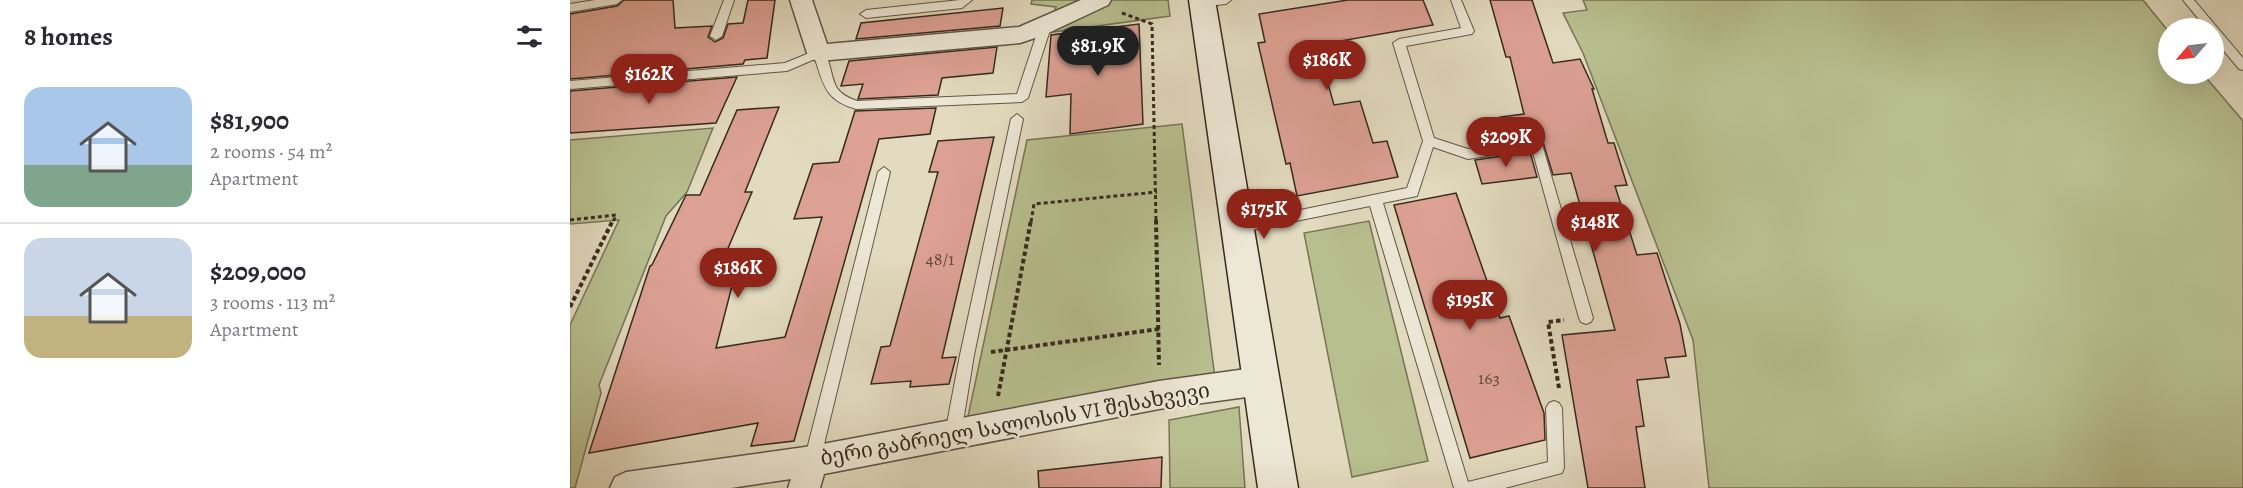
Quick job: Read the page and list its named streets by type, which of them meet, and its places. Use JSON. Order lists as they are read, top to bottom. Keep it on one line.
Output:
{"streets":{"street":["ბერი გაბრიელ სალოსის VI შესახვევი"]},"house_numbers":["48/1","163"],"north":"bottom left","page":{"heading":"8 homes","price":["$81.9K","$186K","$162K","$209K","$175K","$148K","$186K","$195K"],"list":[{"name":"$81,900","note":"2 rooms · 54 m² · Apartment"},{"name":"$209,000","note":"3 rooms · 113 m² · Apartment"}]}}
